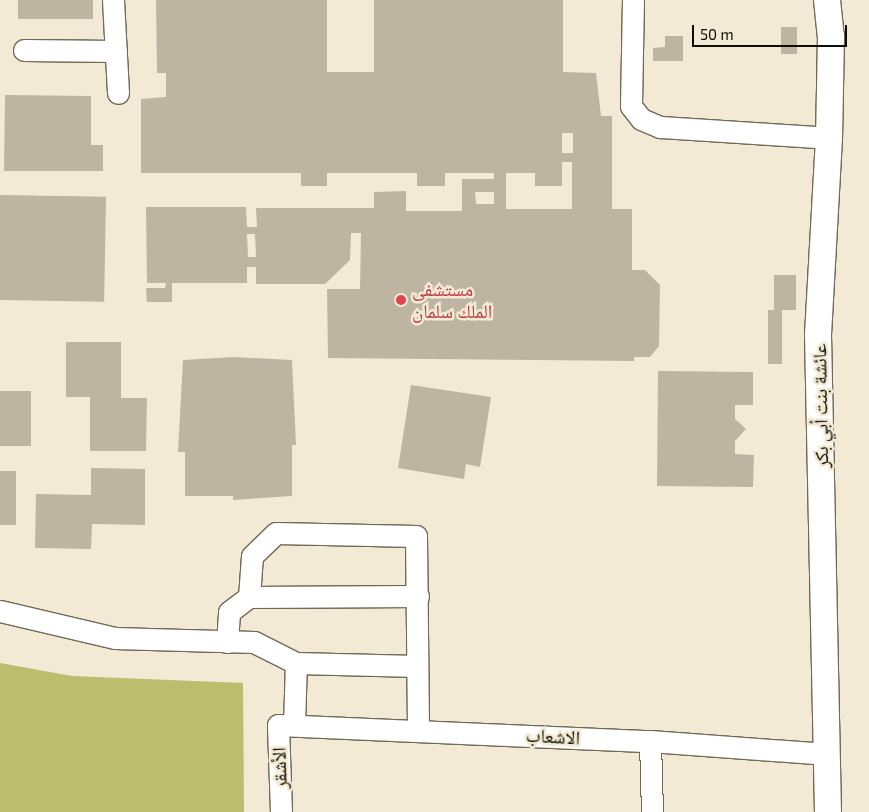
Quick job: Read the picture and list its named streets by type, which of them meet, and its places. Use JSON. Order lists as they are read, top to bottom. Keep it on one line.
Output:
{"streets":{"main road":["عائشة بنت أبي بكر"],"street":["الاشعاب","الأشقر"]},"crossings":[["عائشة بنت أبي بكر","الاشعاب"],["الاشعاب","الأشقر"]],"places":["مستشفى الملك سلمان"],"scale_bar":"50 m"}
